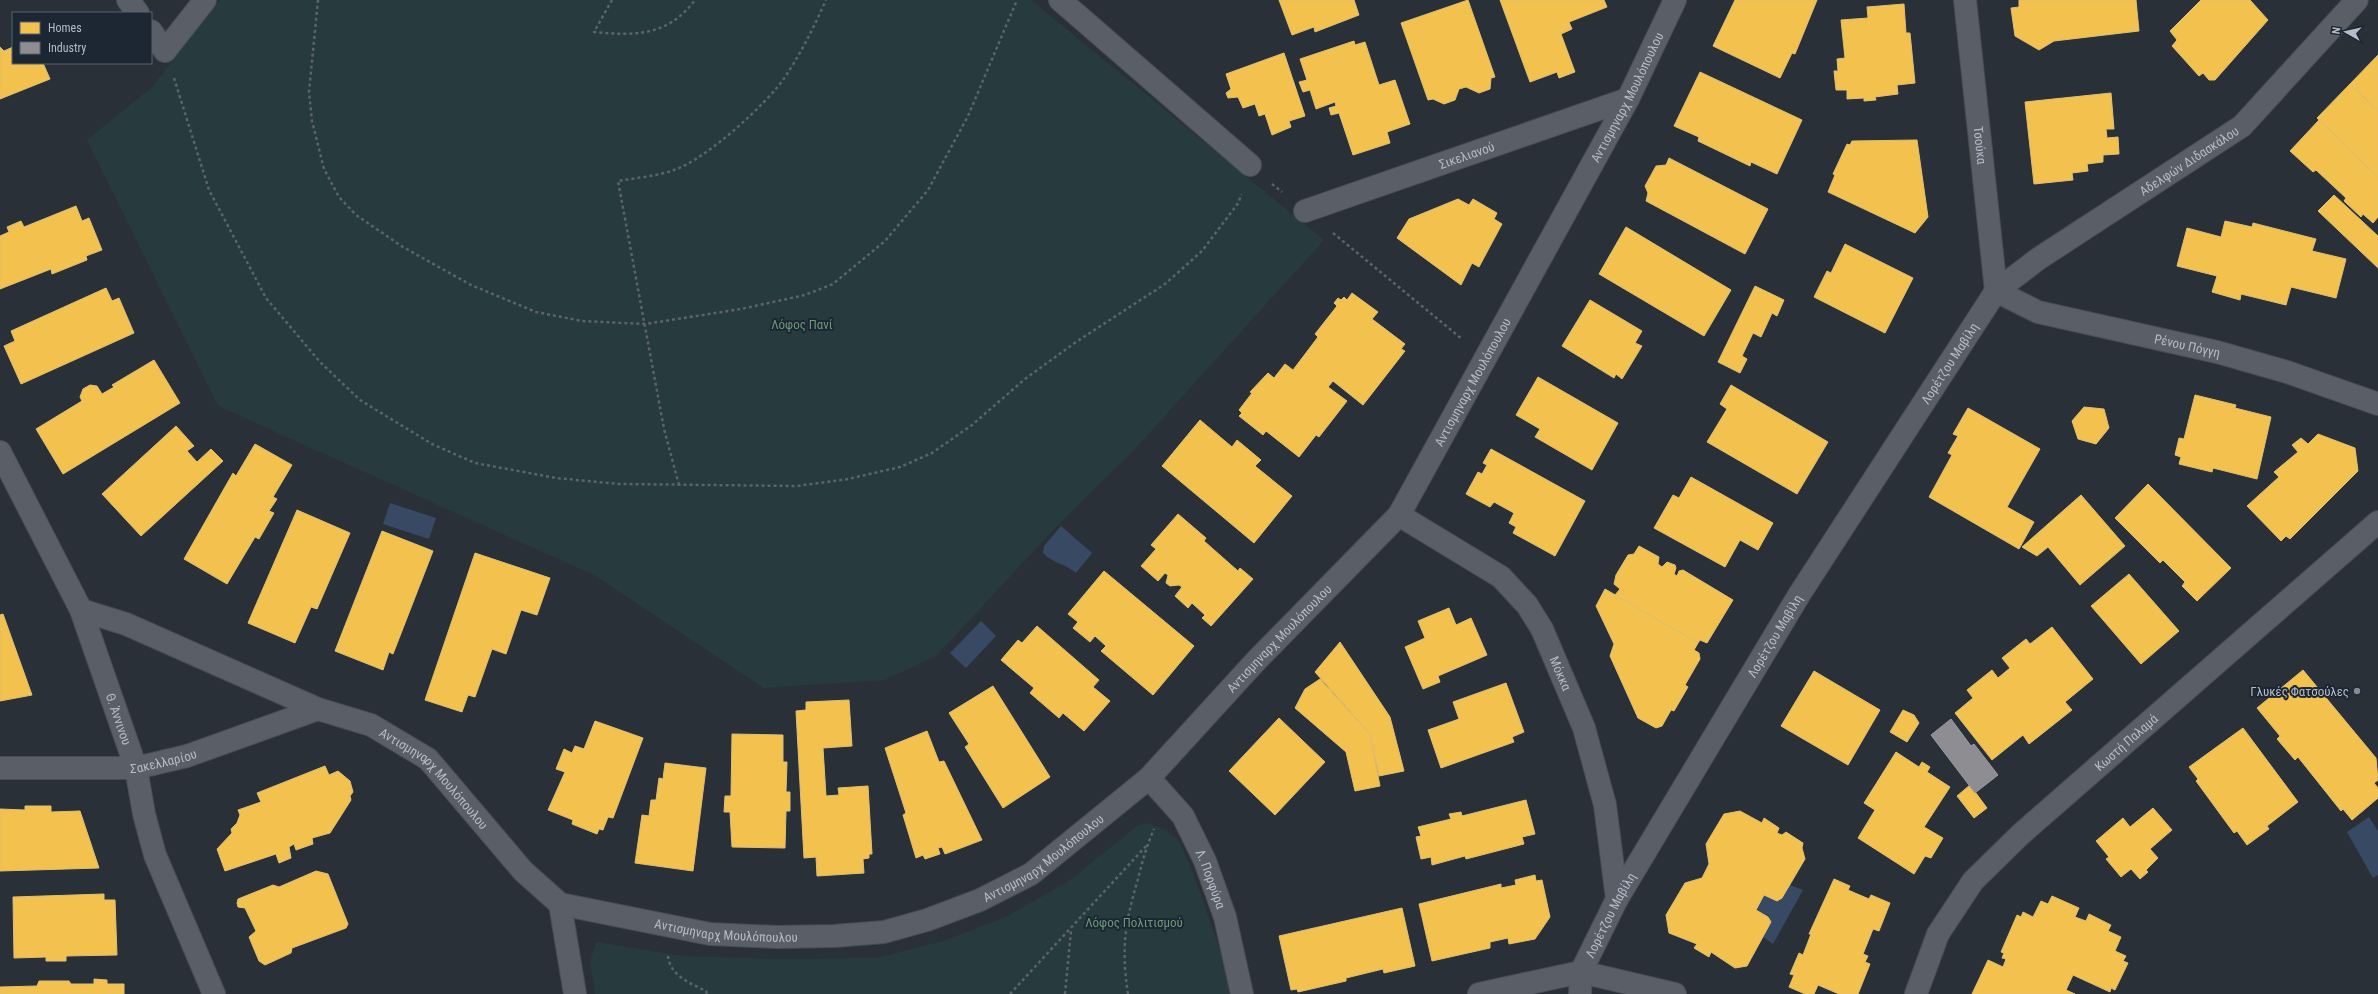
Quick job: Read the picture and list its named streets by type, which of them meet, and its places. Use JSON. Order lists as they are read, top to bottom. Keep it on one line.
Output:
{"streets":{"street":["Αντισμηναρχ Μουλόπουλου","Τσούκα","Σικελιανού","Αδελφών Διδασκάλου","Ρένου Πόγγη","Λορέτζου Μαβίλη","Μόκκα","Θ. Άννινου","Κωστή Παλαμά","Σακελλαρίου","Λ. Πορφύρα"]},"crossings":[["Αντισμηναρχ Μουλόπουλου","Σικελιανού"],["Αντισμηναρχ Μουλόπουλου","Μόκκα"],["Αντισμηναρχ Μουλόπουλου","Θ. Άννινου"],["Αντισμηναρχ Μουλόπουλου","Σακελλαρίου"],["Αντισμηναρχ Μουλόπουλου","Λ. Πορφύρα"],["Τσούκα","Αδελφών Διδασκάλου"],["Τσούκα","Ρένου Πόγγη"],["Τσούκα","Λορέτζου Μαβίλη"],["Αδελφών Διδασκάλου","Ρένου Πόγγη"],["Αδελφών Διδασκάλου","Λορέτζου Μαβίλη"],["Ρένου Πόγγη","Λορέτζου Μαβίλη"],["Λορέτζου Μαβίλη","Μόκκα"],["Θ. Άννινου","Σακελλαρίου"]],"parks":["Λόφος Πανί","Λόφος Πολιτισμού"],"places":["Γλυκές Φατσούλες"],"legend":["Homes","Industry"],"north":"left"}
